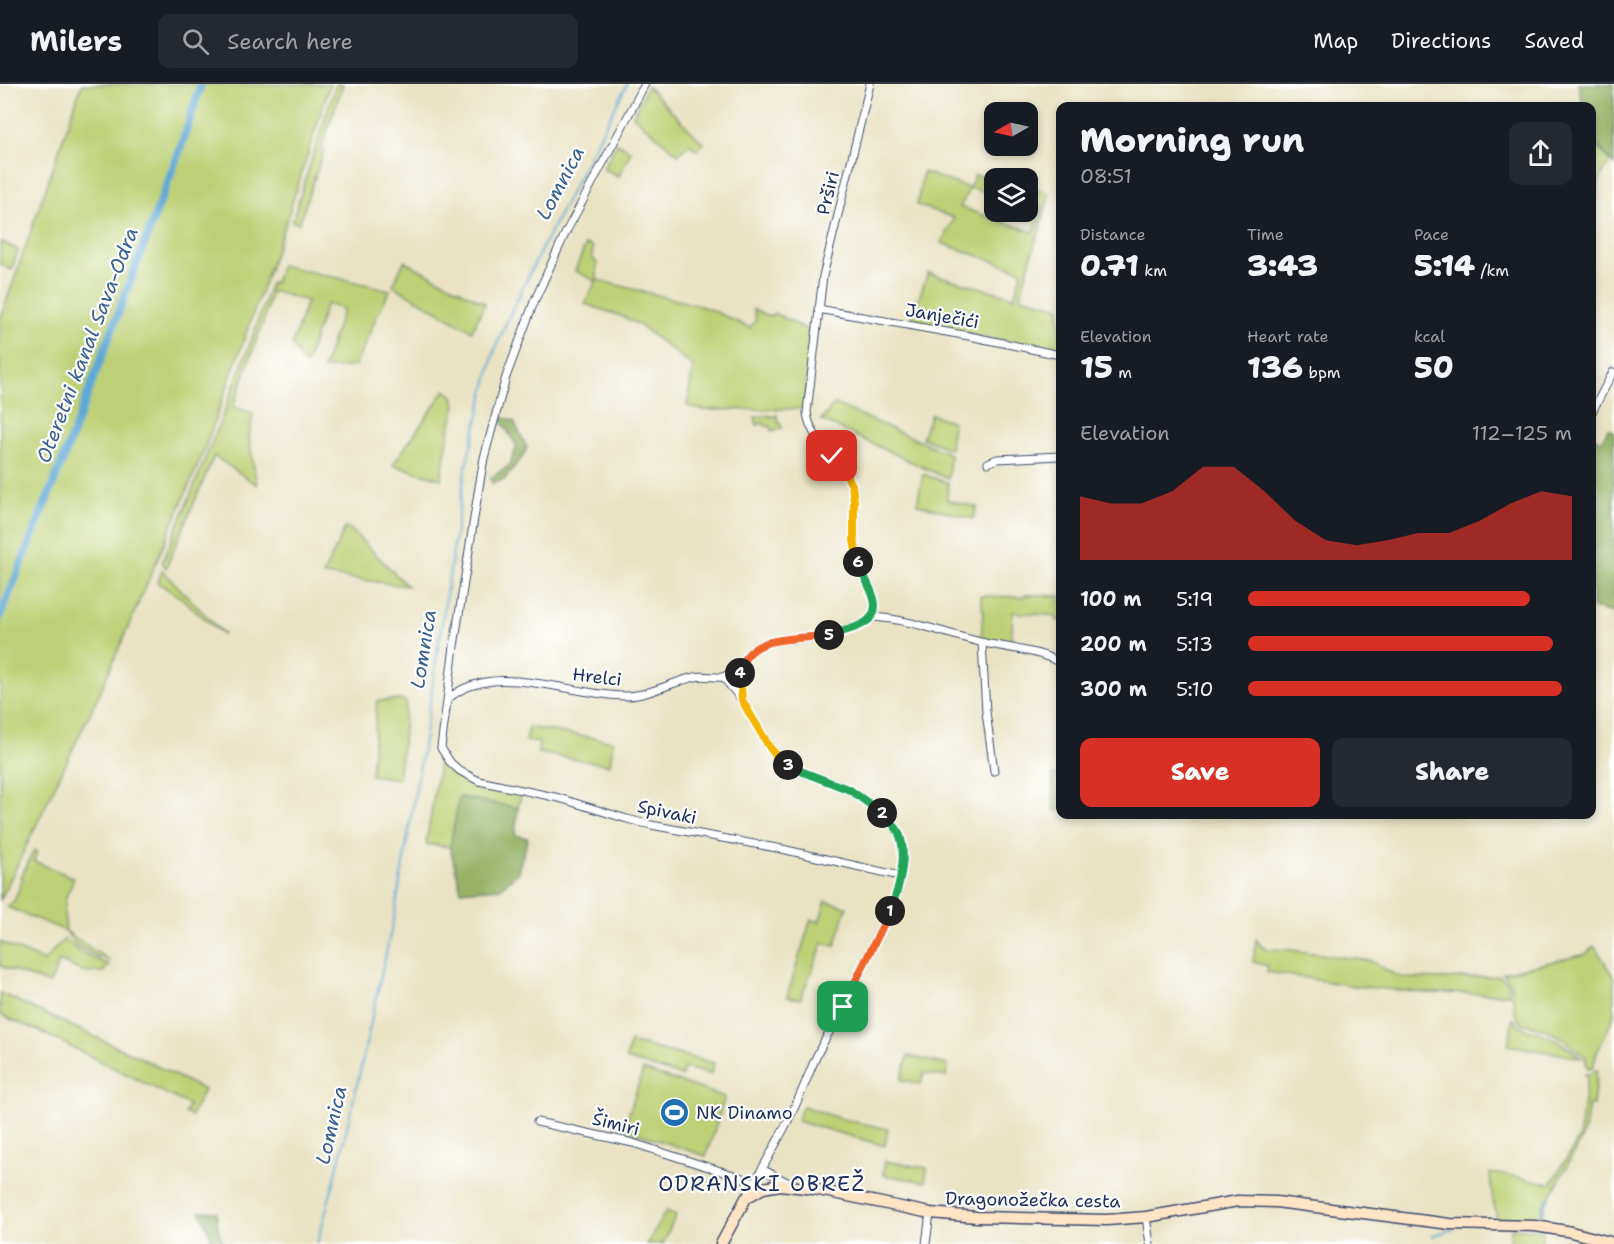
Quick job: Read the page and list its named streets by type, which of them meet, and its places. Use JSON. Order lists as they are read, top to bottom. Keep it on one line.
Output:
{"streets":{"main road":["Dragonožečka cesta"],"street":["Prširi","Janječići","Hrelci","Spivaki","Šimiri"]},"crossings":[["Prširi","Janječići"],["Hrelci","Spivaki"]],"districts":["ODRANSKI OBREŽ"],"water":["Lomnica","Oteretni kanal Sava-Odra"],"places":{"sports":["NK Dinamo"]},"north":"left","page":{"header":"Milers","search":"Search here","nav":["Map","Directions","Saved"],"heading":["Morning run","08:51"],"stats":[["Distance","0.71 km"],["Time","3:43"],["Pace","5:14 /km"],["Elevation","15 m"],["Heart rate","136 bpm"],["kcal","50"]],"chart":["Elevation","112–125 m"],"pins":["6","5","4","3","2","1"],"list":[{"name":"100 m","note":"5:19"},{"name":"200 m","note":"5:13"},{"name":"300 m","note":"5:10"}],"buttons":["Save","Share"]}}
